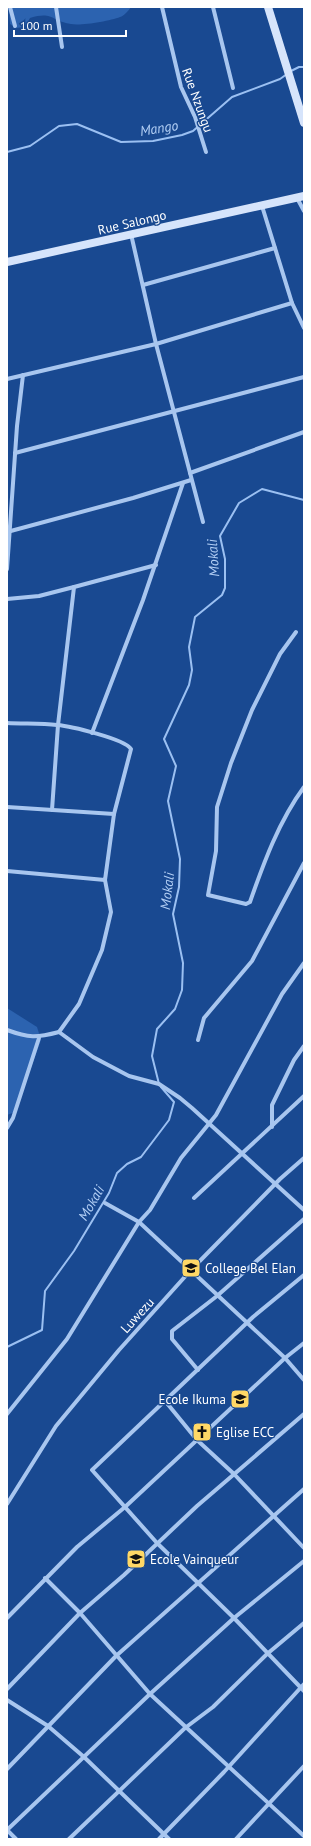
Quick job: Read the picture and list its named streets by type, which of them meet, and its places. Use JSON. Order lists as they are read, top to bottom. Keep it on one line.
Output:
{"streets":{"street":["Rue Nzungu","Rue Salongo","Luwezu"]},"water":["Mango","Mokali"],"places":{"school or university":["College Bel Elan","Ecole Ikuma","Ecole Vainqueur"],"church":["Eglise ECC"]},"scale_bar":"100 m"}
